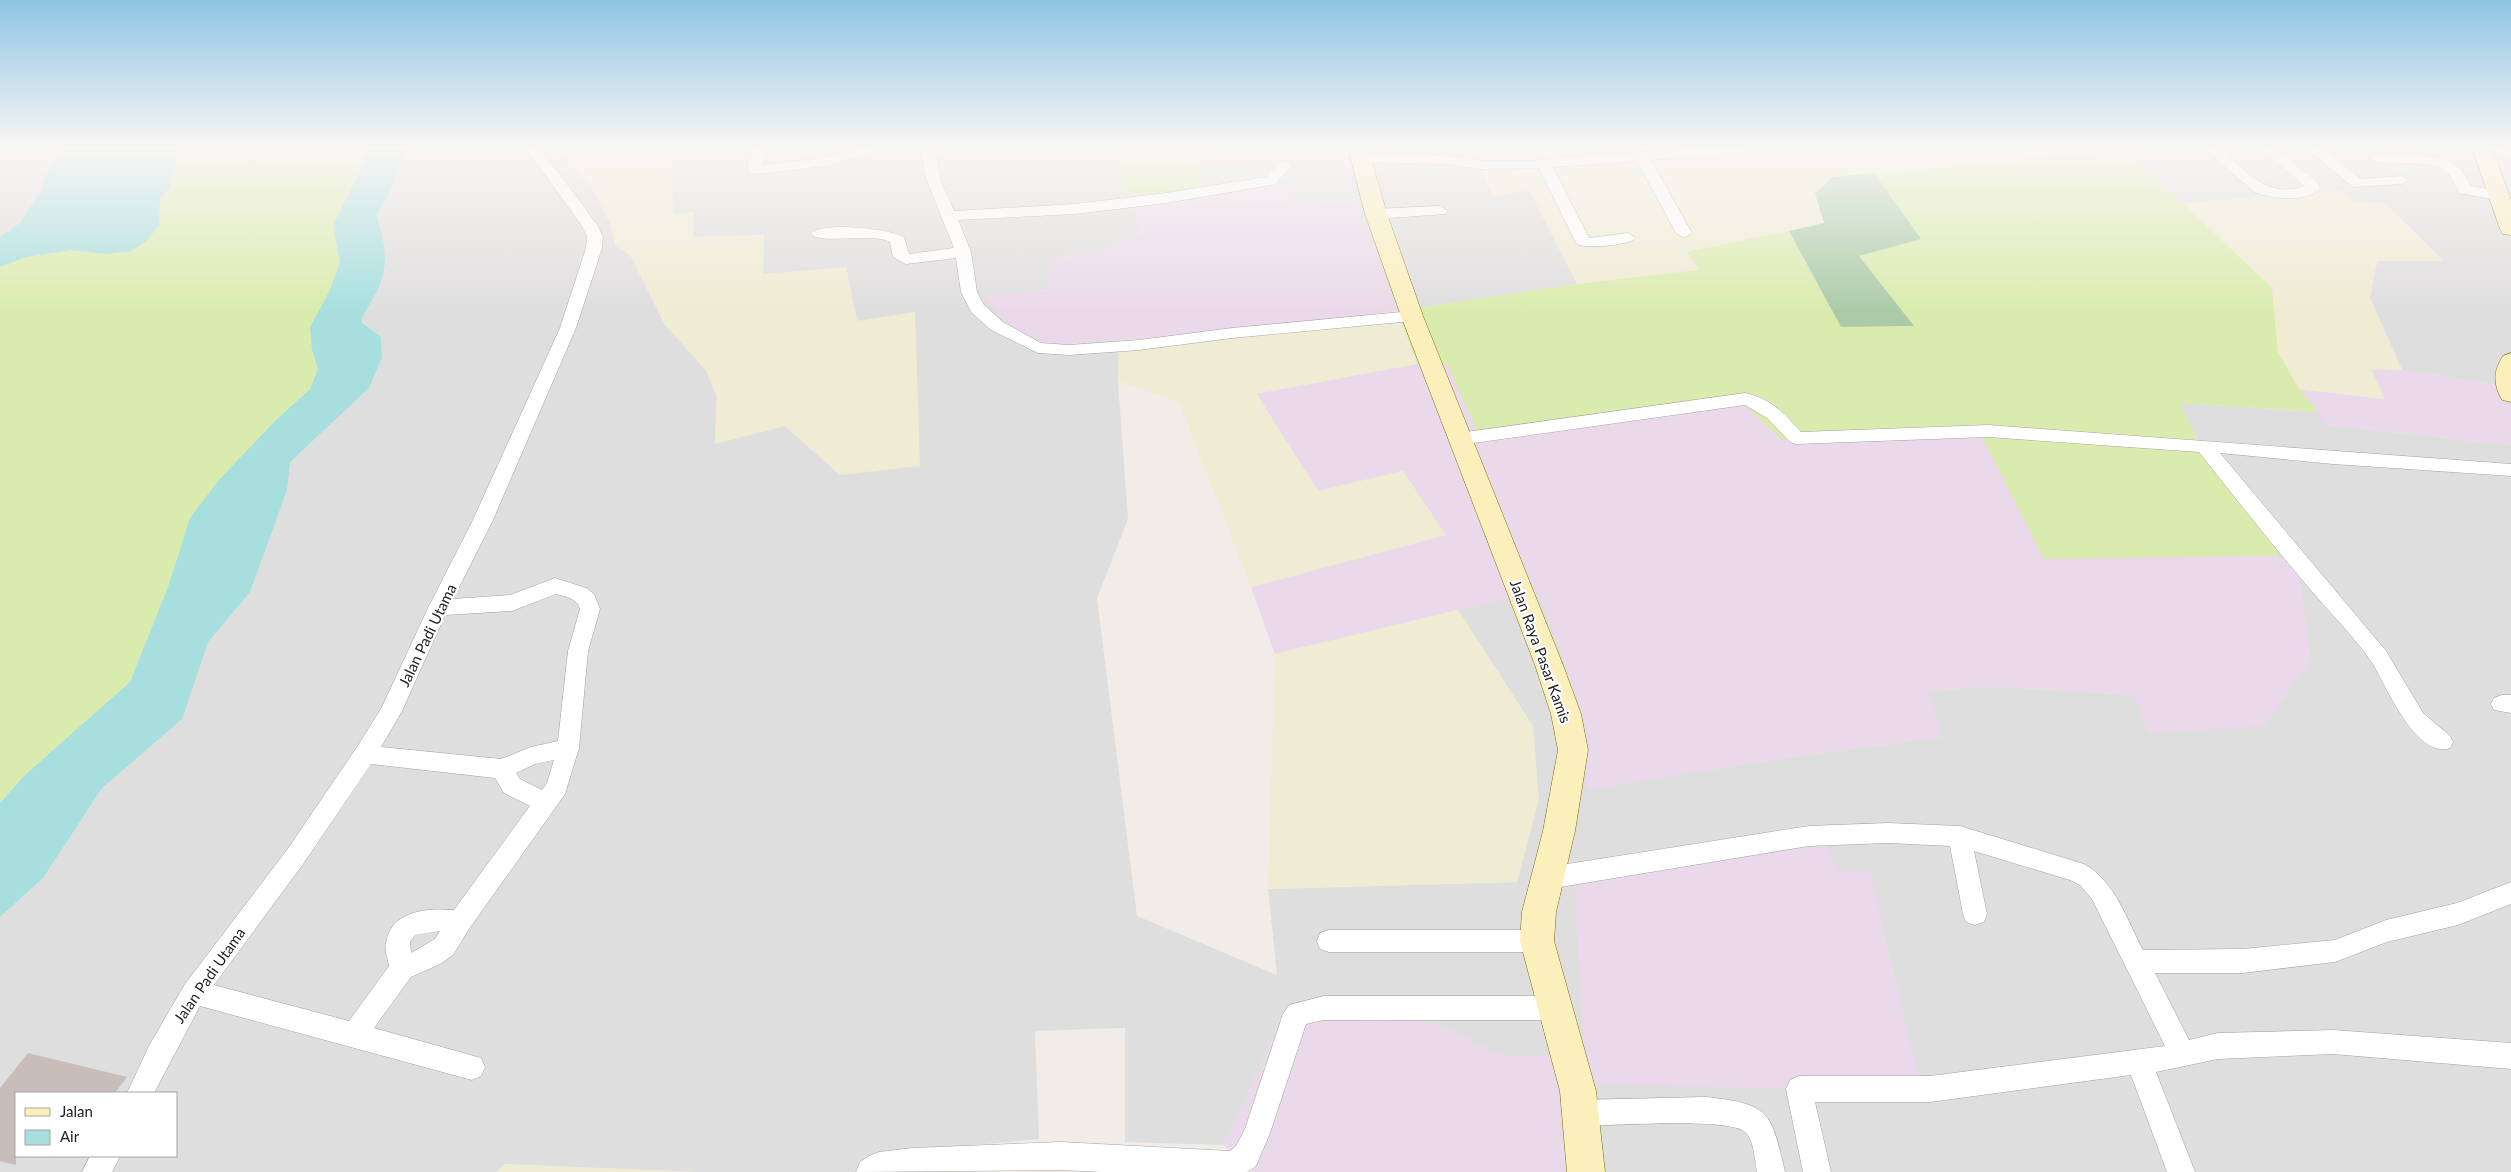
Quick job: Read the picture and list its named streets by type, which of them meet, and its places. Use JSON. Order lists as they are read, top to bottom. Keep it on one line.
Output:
{"streets":{"main road":["Jalan Raya Pasar Kamis"],"street":["Jalan Padi Utama"]},"legend":["Jalan","Air"]}
